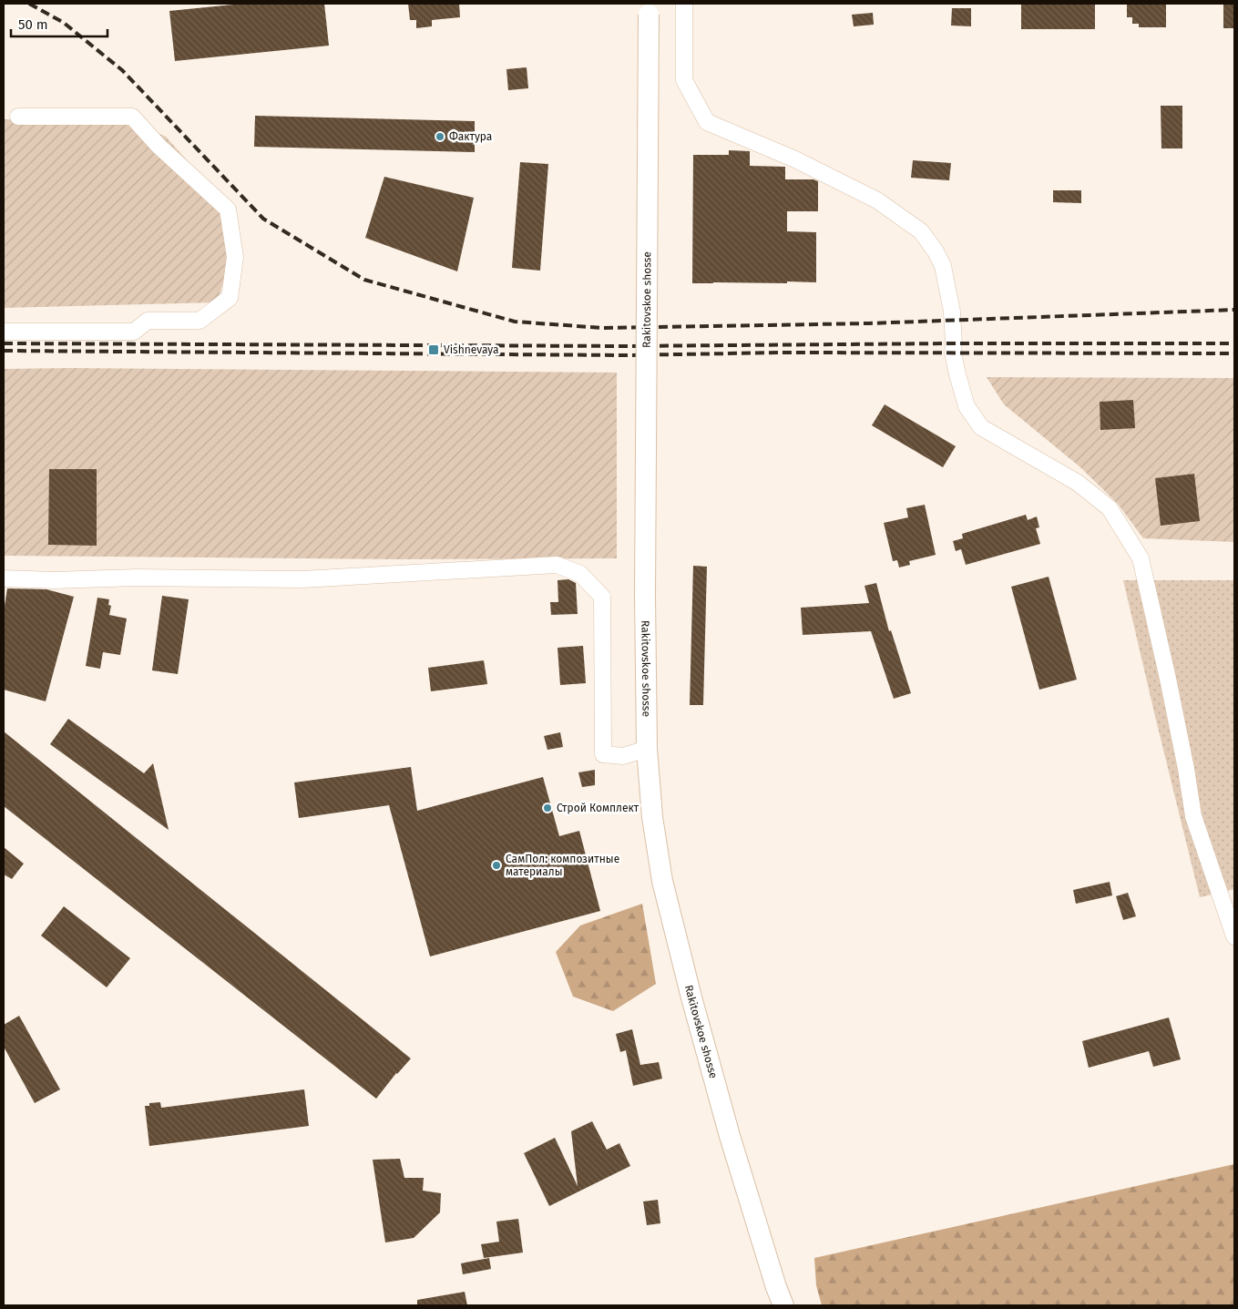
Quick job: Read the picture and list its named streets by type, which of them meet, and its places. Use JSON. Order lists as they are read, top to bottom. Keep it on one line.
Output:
{"streets":{"main road":["Rakitovskoe shosse"]},"places":{"other":["Фактура","Строй Комплект","СамПол: композитные материалы"],"transit":["Vishnevaya"]},"scale_bar":"50 m"}
